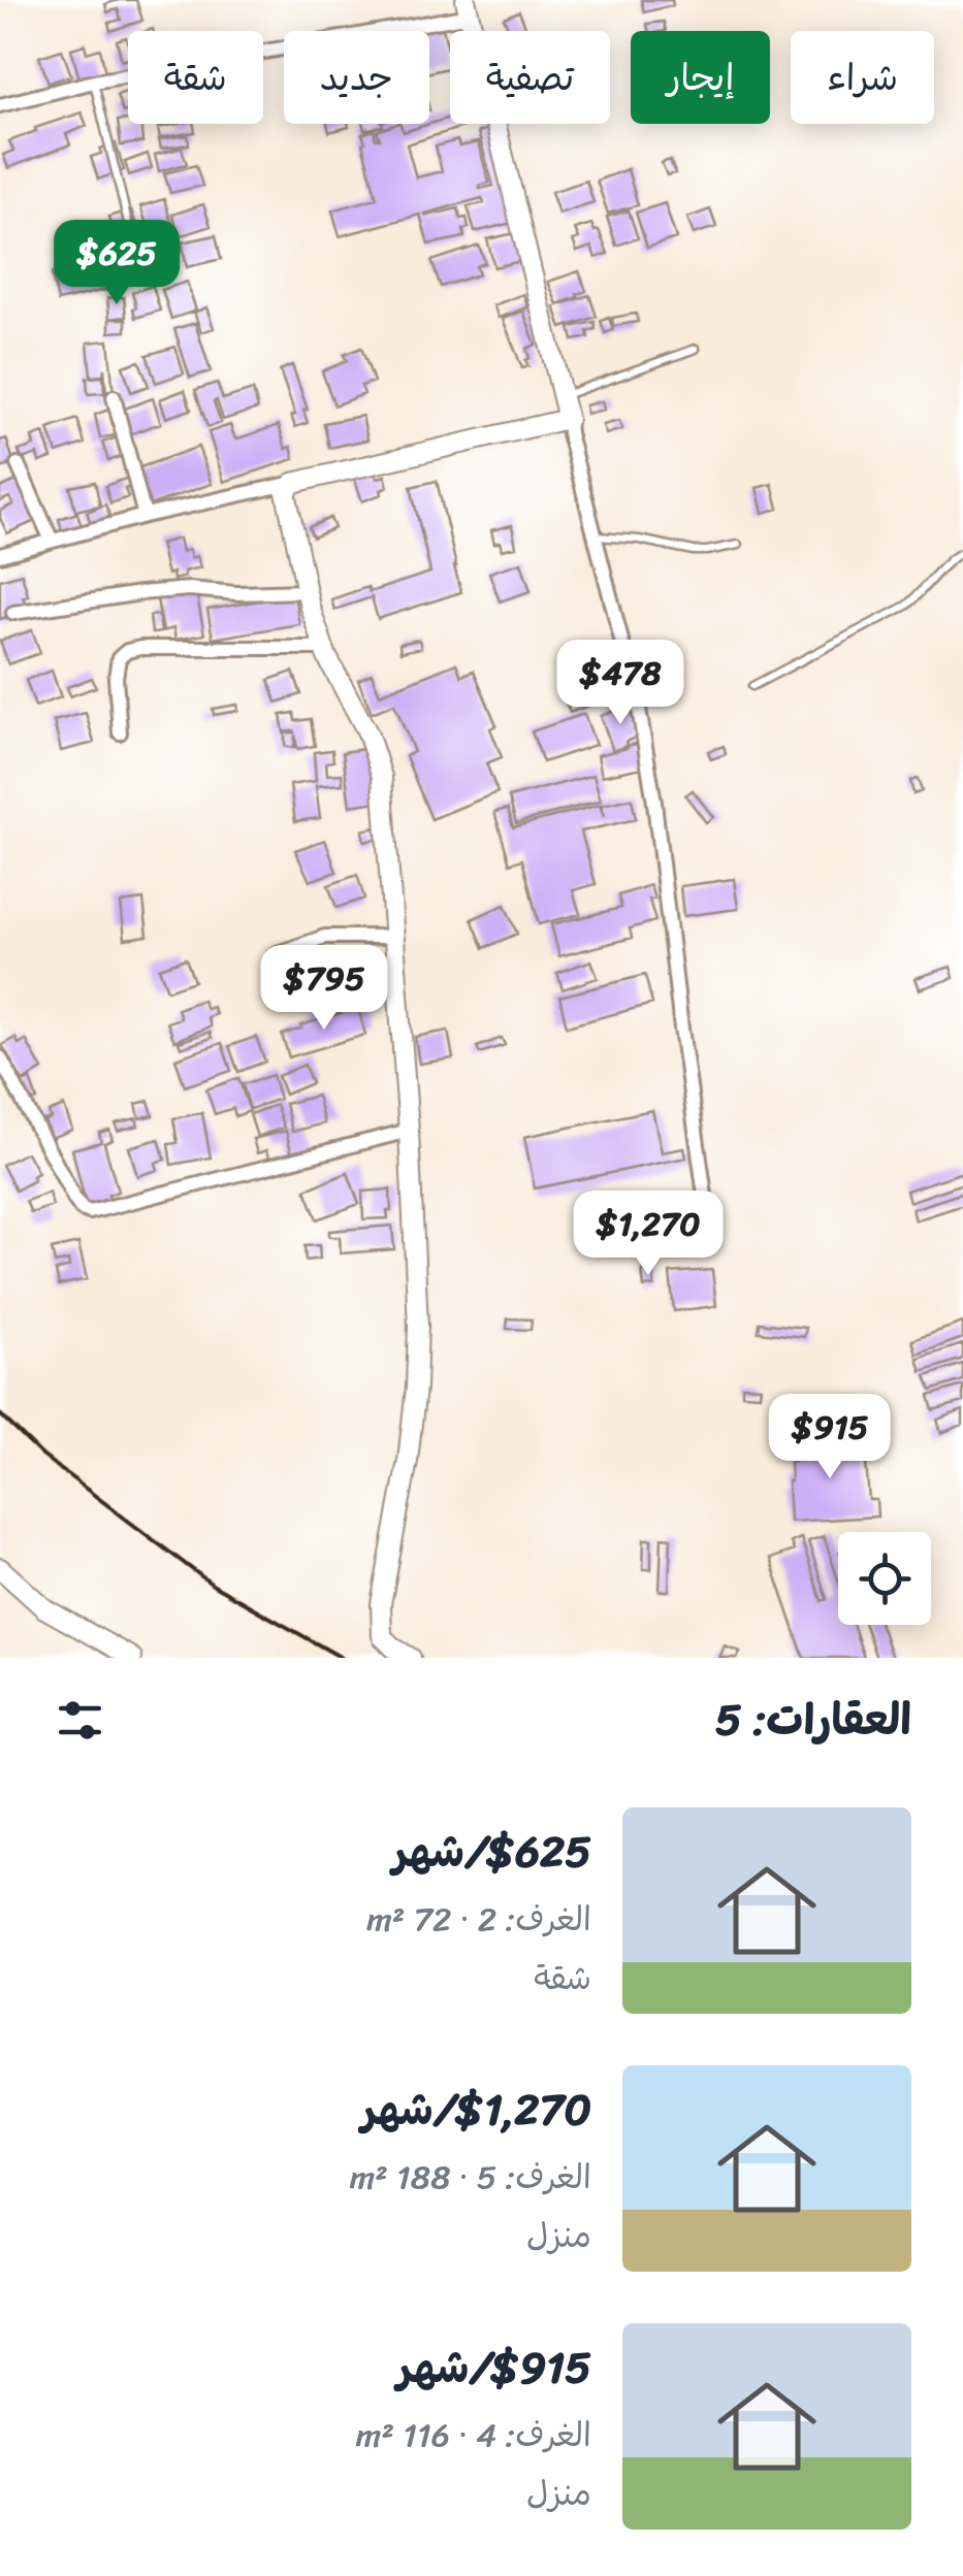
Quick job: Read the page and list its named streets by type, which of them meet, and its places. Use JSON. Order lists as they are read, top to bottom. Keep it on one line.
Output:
{"page":{"chip":["شراء","إيجار","تصفية","جديد","شقة"],"price":["$625","$478","$795","$1,270","$915"],"heading":"العقارات: 5","list":[{"name":"$625/شهر","note":"الغرف: 2 · 72 m² · شقة"},{"name":"$1,270/شهر","note":"الغرف: 5 · 188 m² · منزل"},{"name":"$915/شهر","note":"الغرف: 4 · 116 m² · منزل"}]}}
